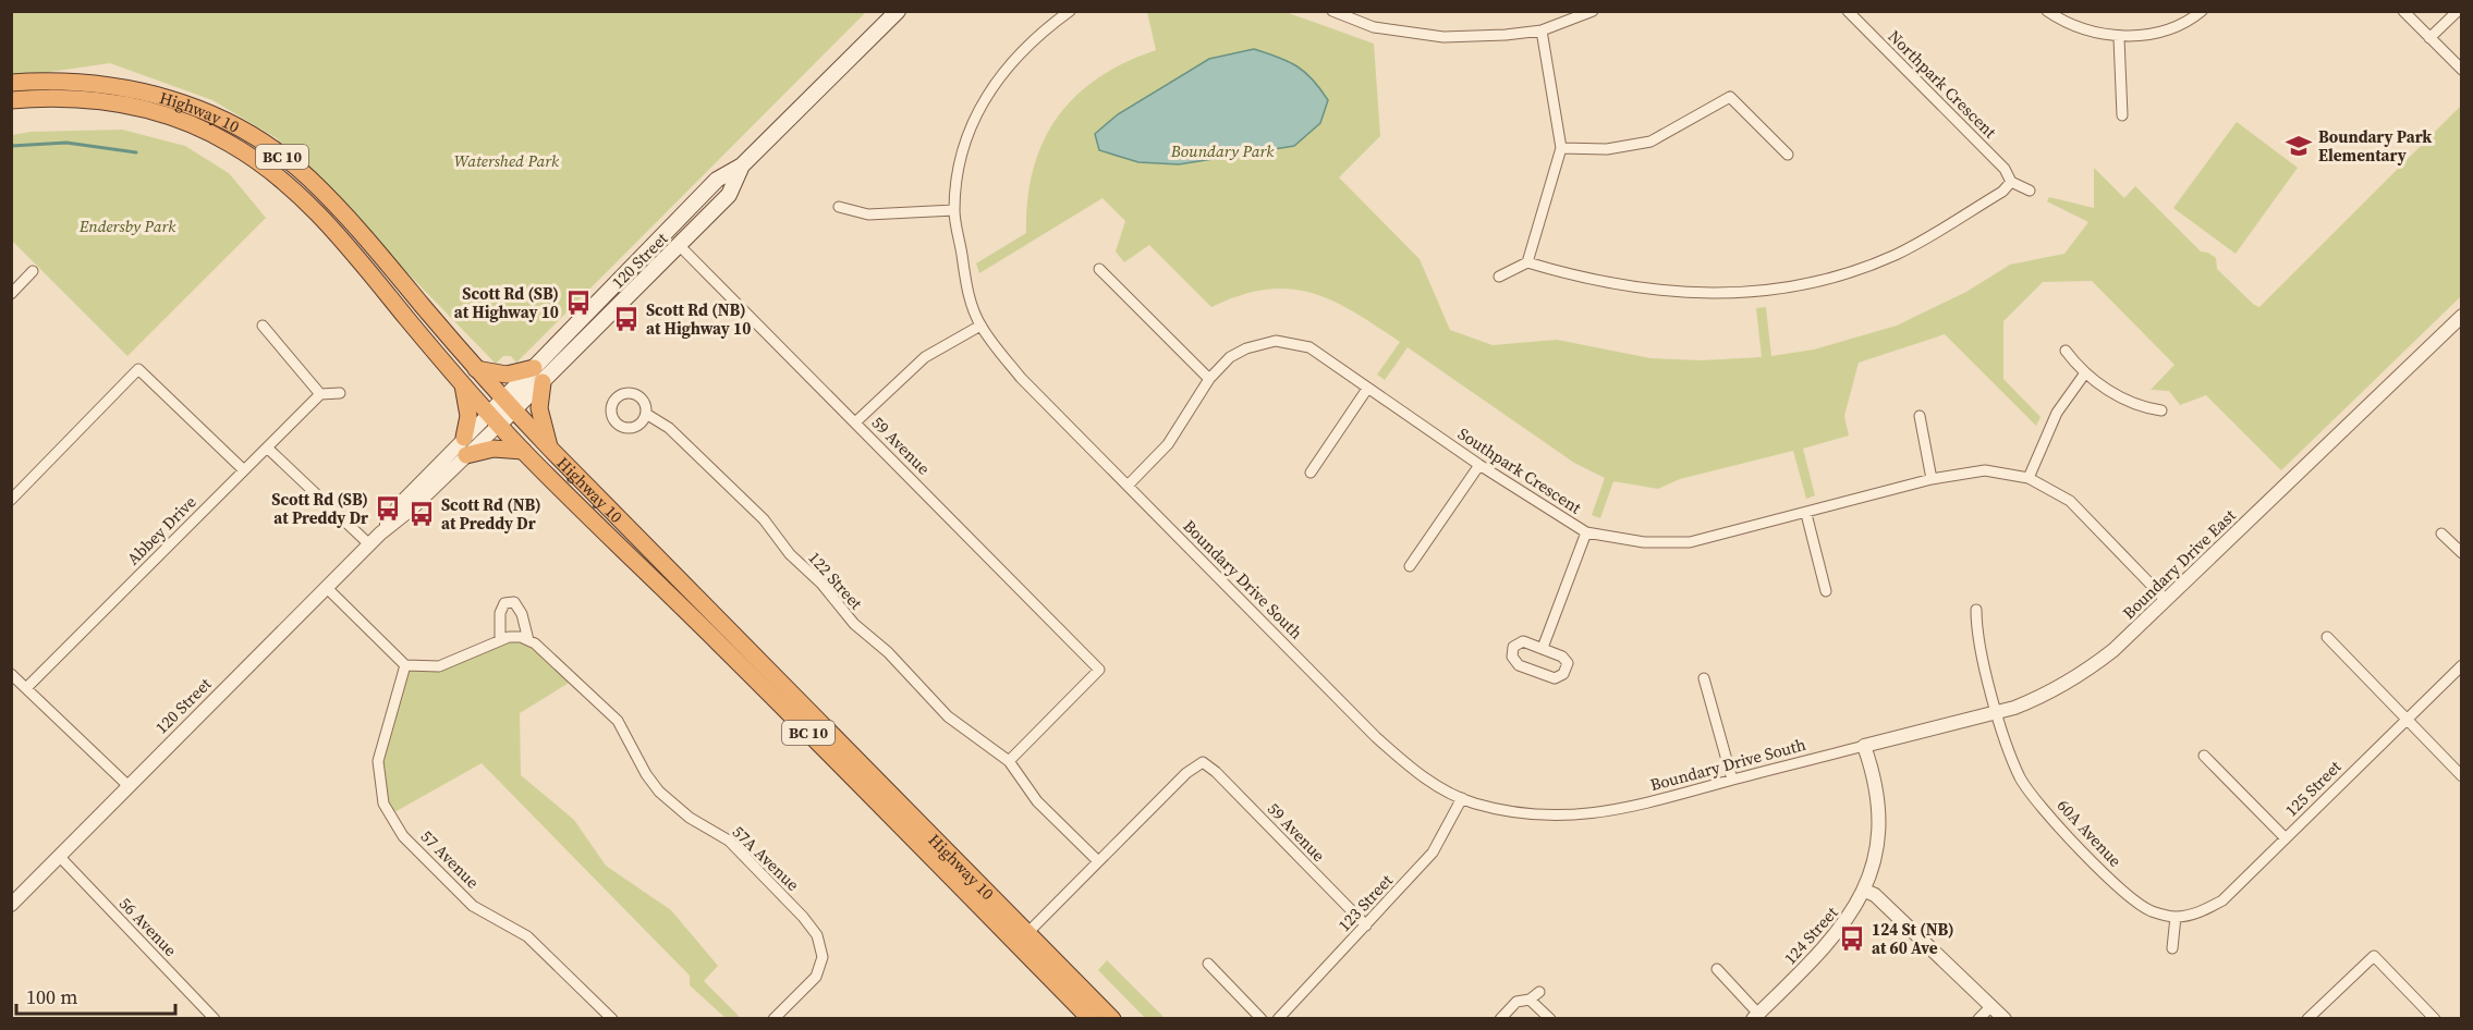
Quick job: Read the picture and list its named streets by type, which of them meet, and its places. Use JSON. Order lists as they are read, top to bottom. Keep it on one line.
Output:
{"streets":{"highway":["Highway 10","BC 10"],"main road":["120 Street"],"street":["Northpark Crescent","59 Avenue","Southpark Crescent","Abbey Drive","Boundary Drive East","Boundary Drive South","122 Street","125 Street","60A Avenue","57A Avenue","57 Avenue","123 Street","56 Avenue","124 Street"]},"crossings":[["Highway 10","120 Street"],["120 Street","59 Avenue"],["120 Street","56 Avenue"],["59 Avenue","122 Street"],["59 Avenue","123 Street"],["Southpark Crescent","Boundary Drive East"],["Southpark Crescent","Boundary Drive South"],["Boundary Drive East","Boundary Drive South"],["Boundary Drive East","60A Avenue"],["Boundary Drive East","124 Street"],["Boundary Drive South","123 Street"],["Boundary Drive South","124 Street"],["125 Street","60A Avenue"]],"parks":["Boundary Park","Watershed Park","Endersby Park"],"places":{"school or university":["Boundary Park Elementary"],"bus stop":["Scott Rd (SB) at Highway 10","Scott Rd (NB) at Highway 10","Scott Rd (SB) at Preddy Dr","Scott Rd (NB) at Preddy Dr","124 St (NB) at 60 Ave"]},"scale_bar":"100 m"}
